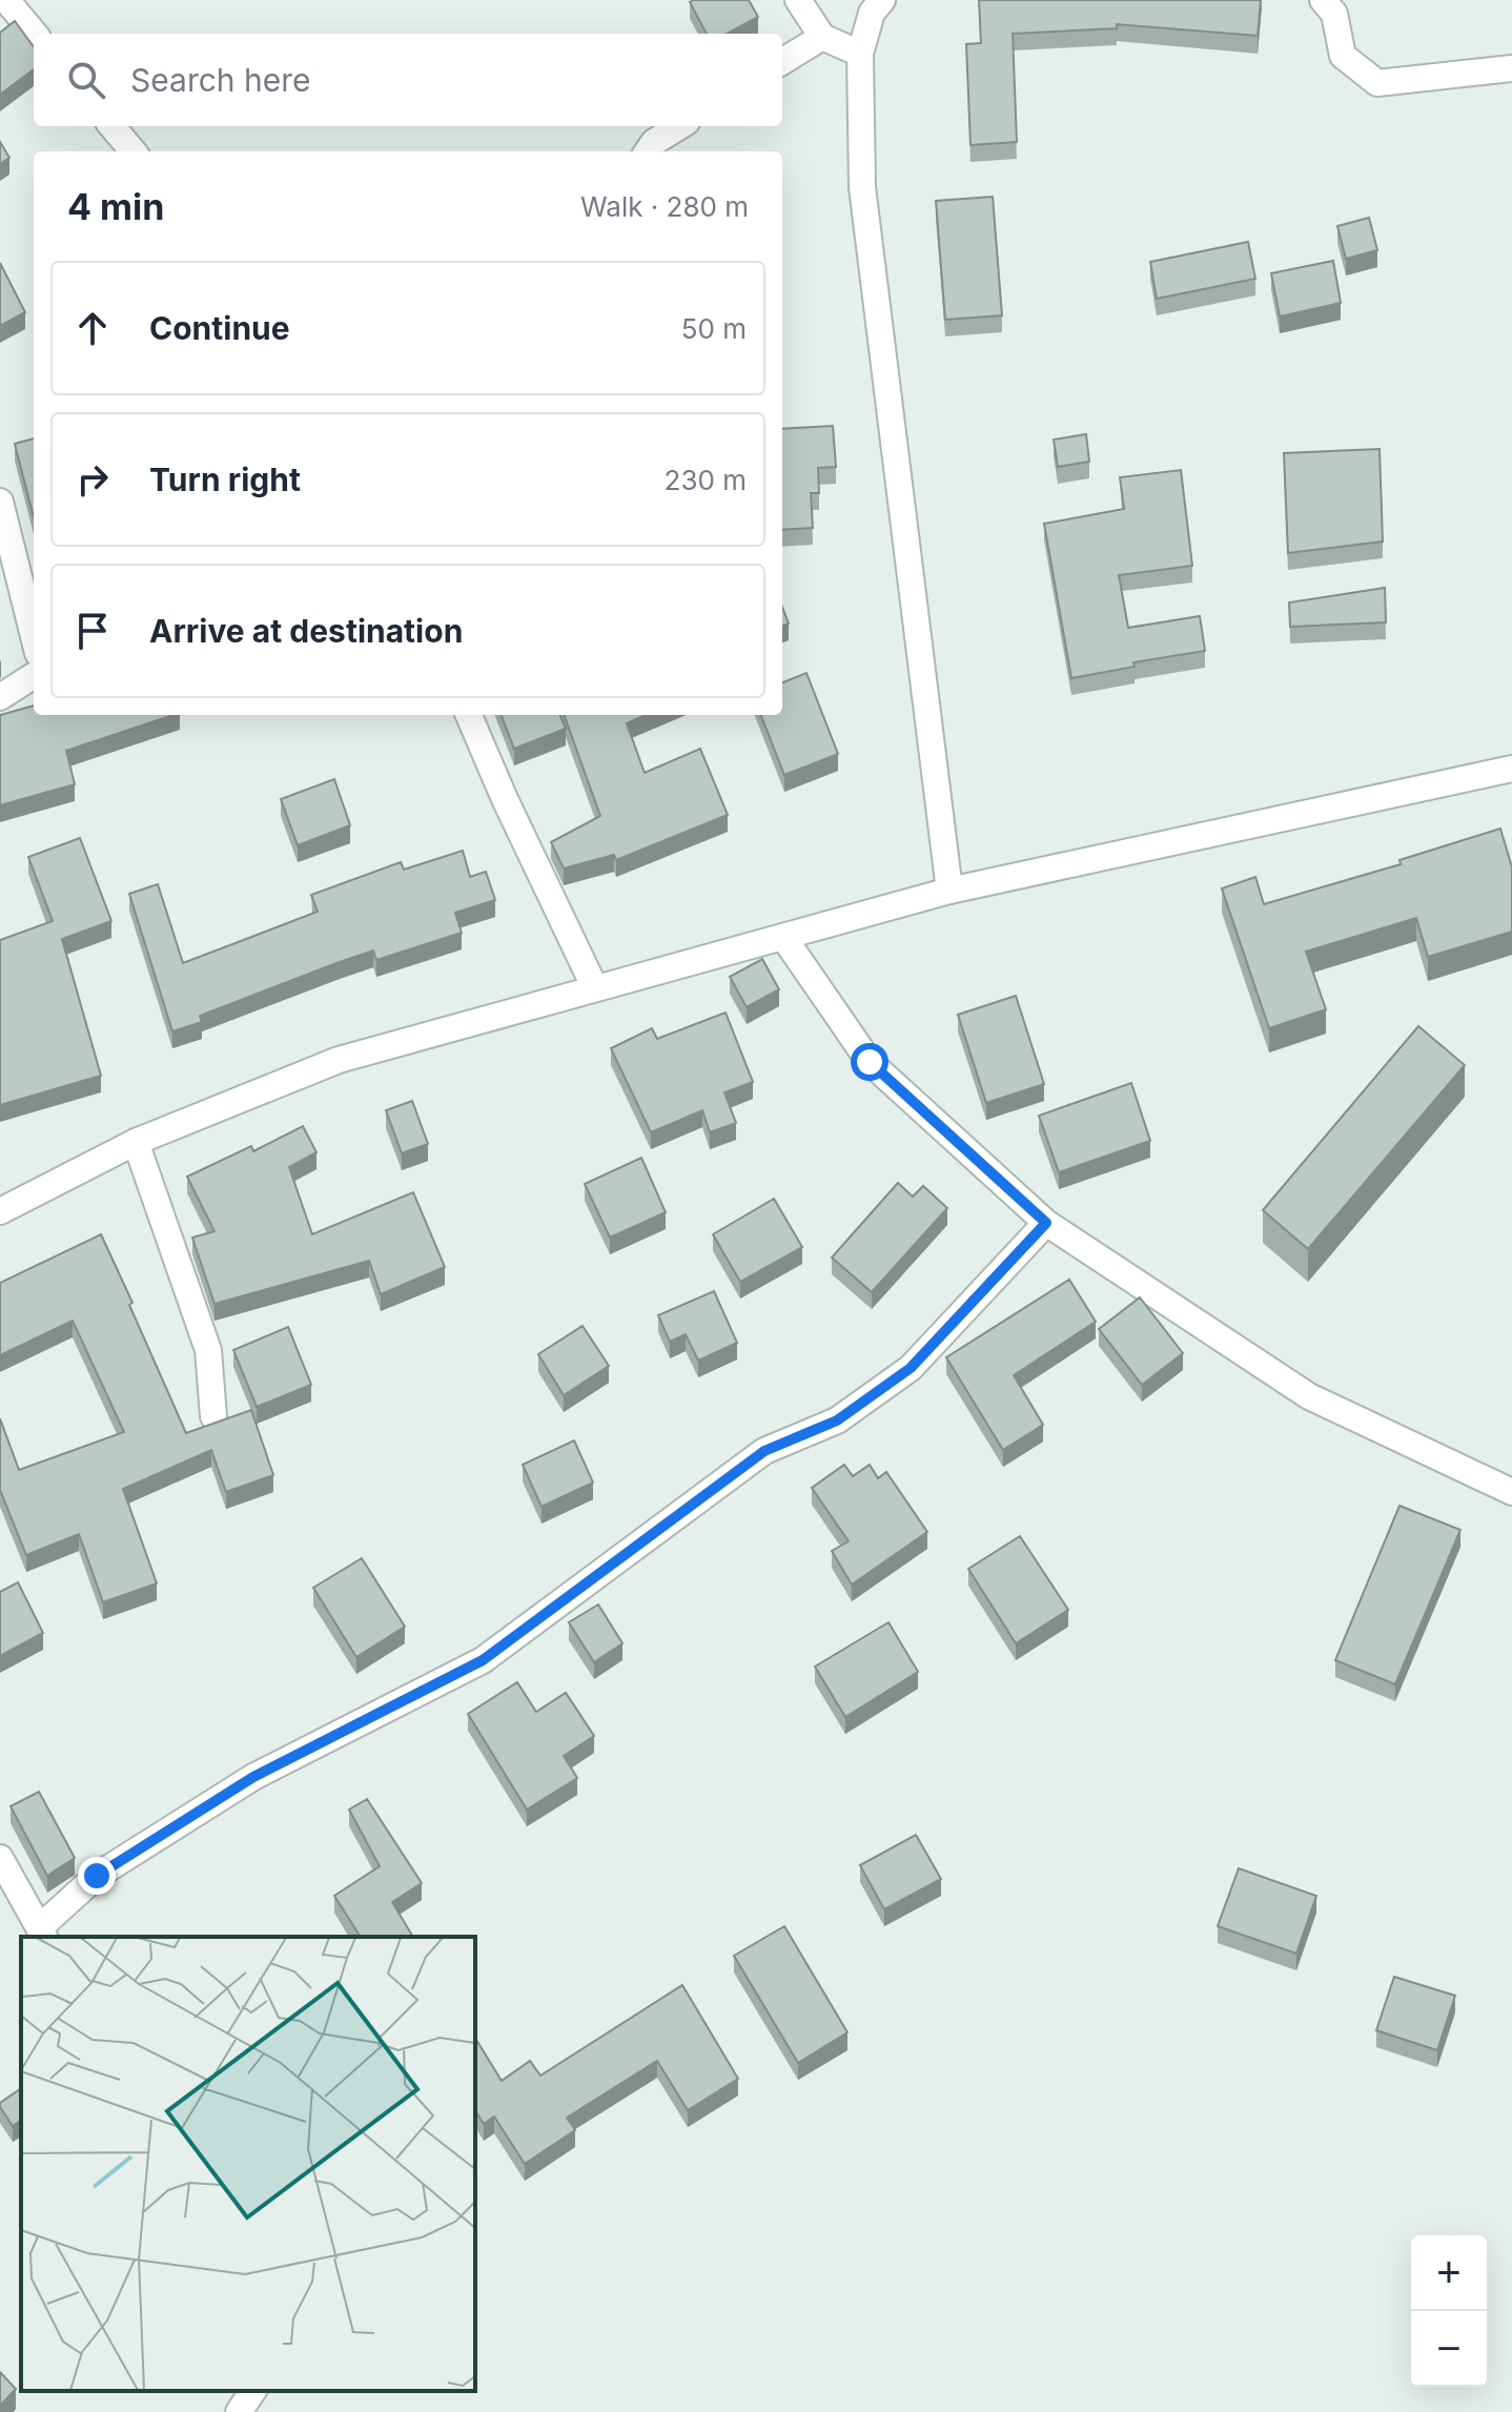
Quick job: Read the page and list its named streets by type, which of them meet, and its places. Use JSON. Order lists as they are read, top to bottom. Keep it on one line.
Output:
{"page":{"search":"Search here","heading":["4 min","Walk · 280 m"],"list":[["Continue","50 m"],["Turn right","230 m"],"Arrive at destination"],"map_buttons":["+","−"]}}
